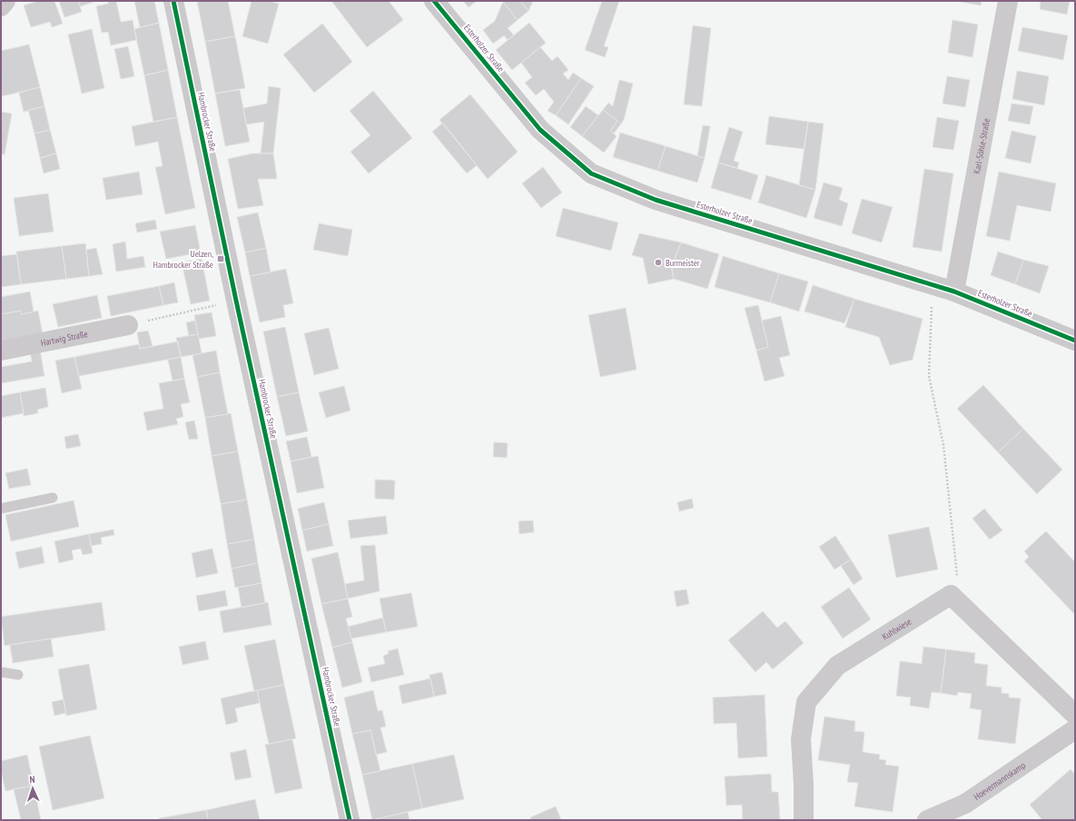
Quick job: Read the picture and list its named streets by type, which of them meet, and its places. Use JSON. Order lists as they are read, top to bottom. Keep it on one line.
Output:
{"streets":{"street":["Esterholzer Straße","Hambrocker Straße","Karl-Söhle-Straße","Hartwig Straße","Kuhlwiese","Hoevermannskamp"]},"crossings":[["Esterholzer Straße","Karl-Söhle-Straße"]],"places":{"transit":["Uelzen, Hambrocker Straße"],"other":["Burmeister"]},"north":"top"}
